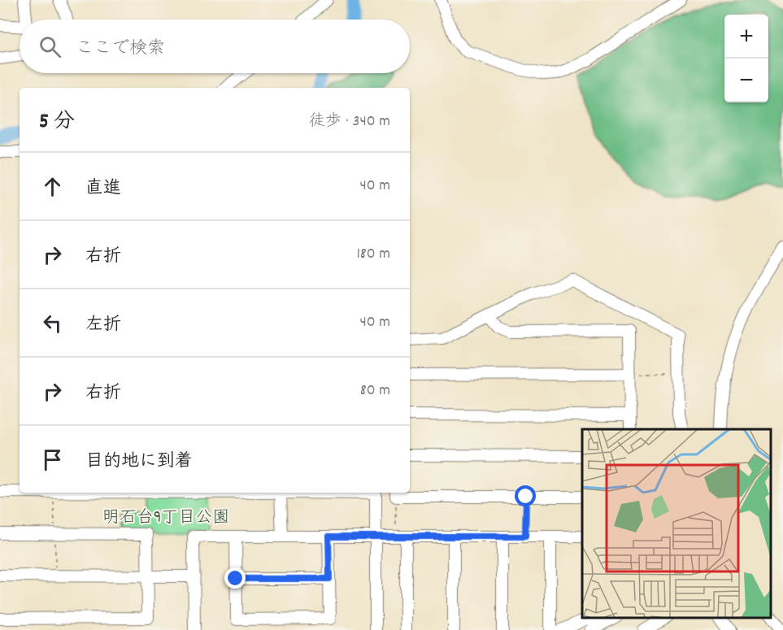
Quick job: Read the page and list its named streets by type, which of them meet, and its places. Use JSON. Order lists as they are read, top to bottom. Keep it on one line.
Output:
{"parks":["明石台9丁目公園"],"page":{"map_buttons":["+","−"],"search":"ここで検索","heading":["5 分","徒歩 · 340 m"],"list":[["直進","40 m"],["右折","180 m"],["左折","40 m"],["右折","80 m"],"目的地に到着"]}}
